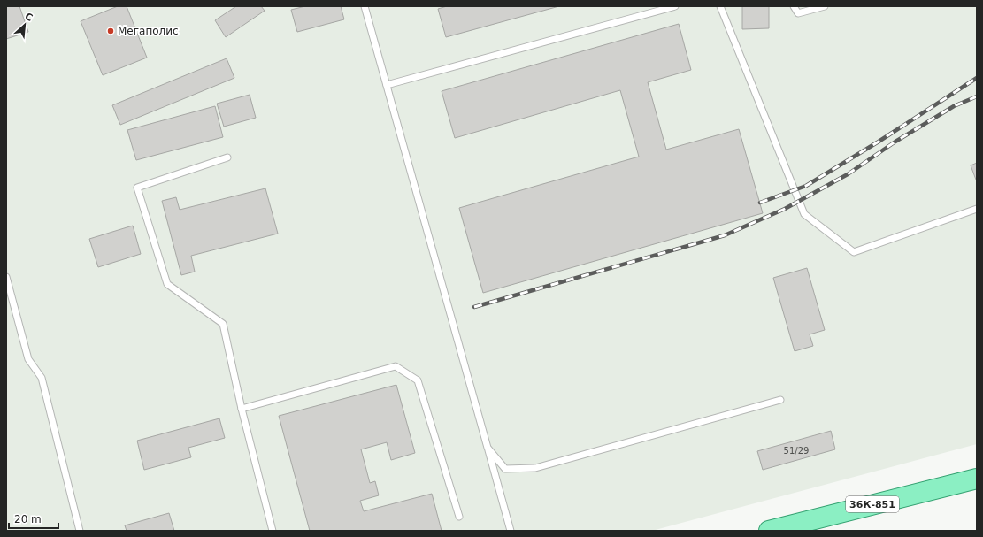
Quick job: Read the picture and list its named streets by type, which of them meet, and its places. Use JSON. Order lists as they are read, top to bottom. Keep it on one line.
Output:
{"streets":{"main road":["36К-851"]},"places":["Мегаполис"],"house_numbers":["51/29"],"scale_bar":"20 m","north":"top right"}
